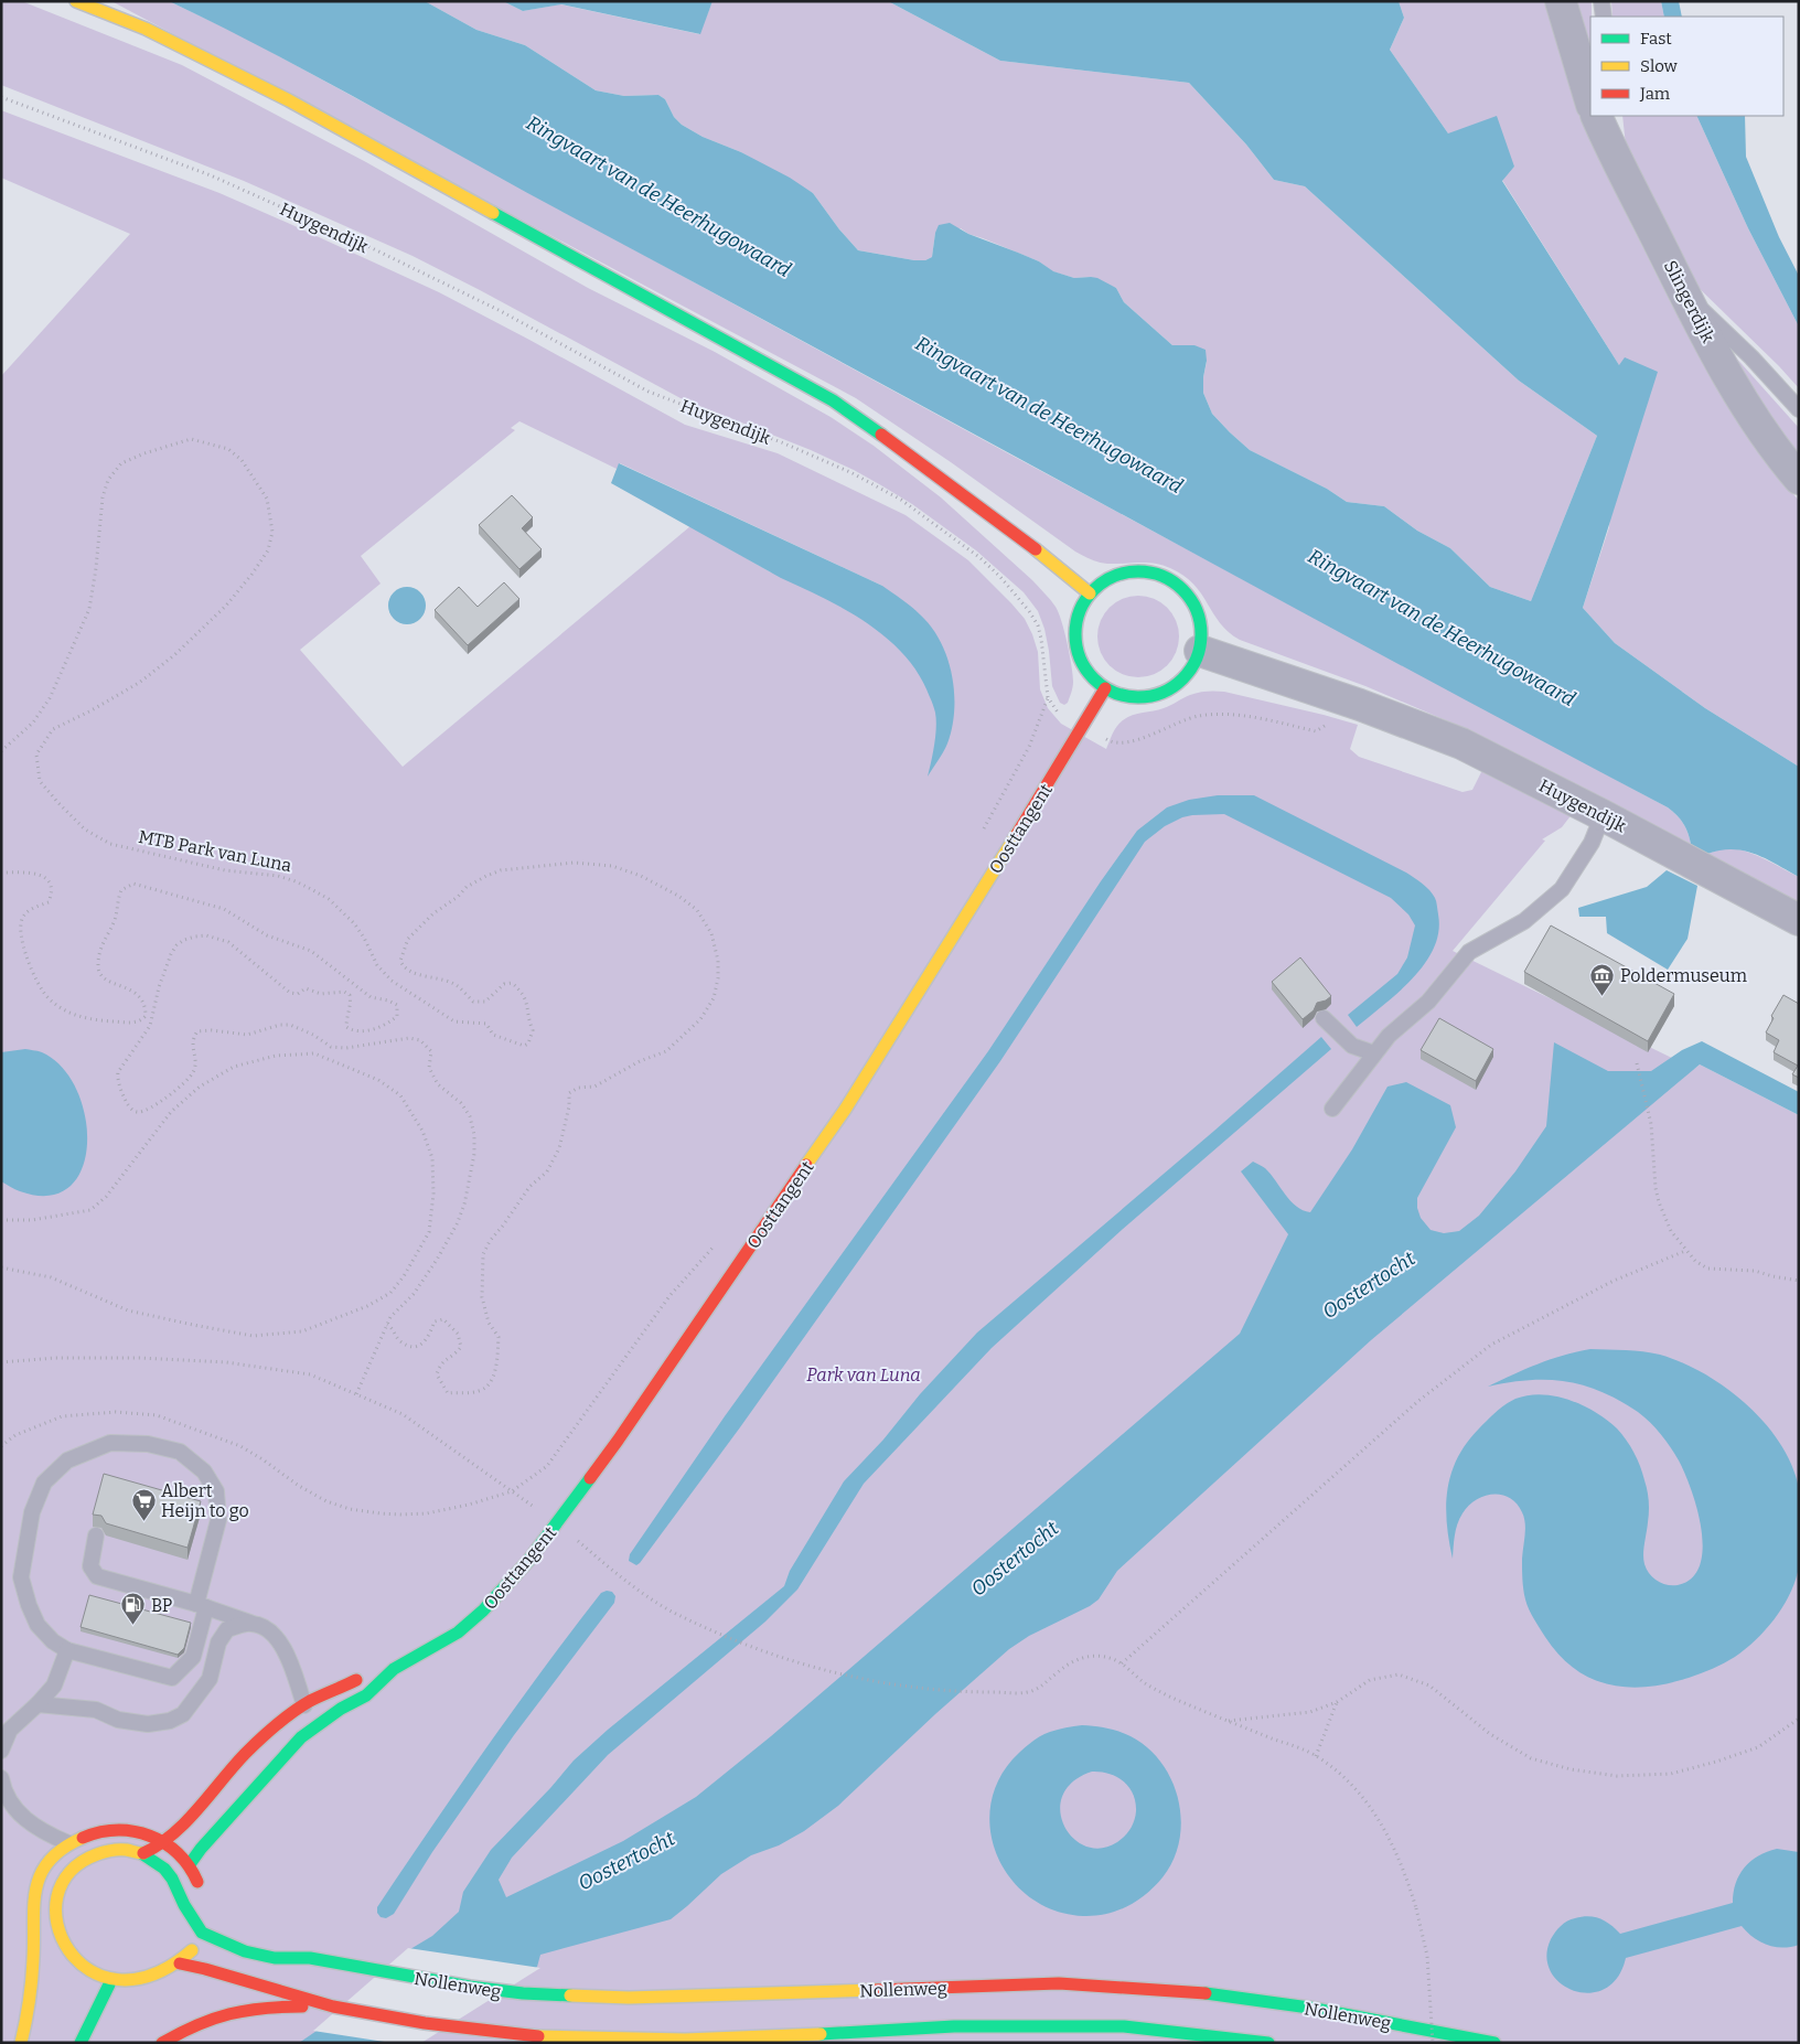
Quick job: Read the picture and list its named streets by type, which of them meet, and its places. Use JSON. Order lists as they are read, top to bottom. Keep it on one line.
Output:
{"streets":{"main road":["Oosttangent","Nollenweg"],"street":["Huygendijk","Slingerdijk"],"path":["MTB Park van Luna"]},"crossings":[["Huygendijk","Oosttangent"],["Oosttangent","Nollenweg"]],"water":["Ringvaart van de Heerhugowaard","Oostertocht"],"parks":["Park van Luna"],"places":{"museum":["Poldermuseum"],"supermarket":["Albert Heijn to go"],"fuel station":["BP"]},"legend":["Fast","Slow","Jam"]}
